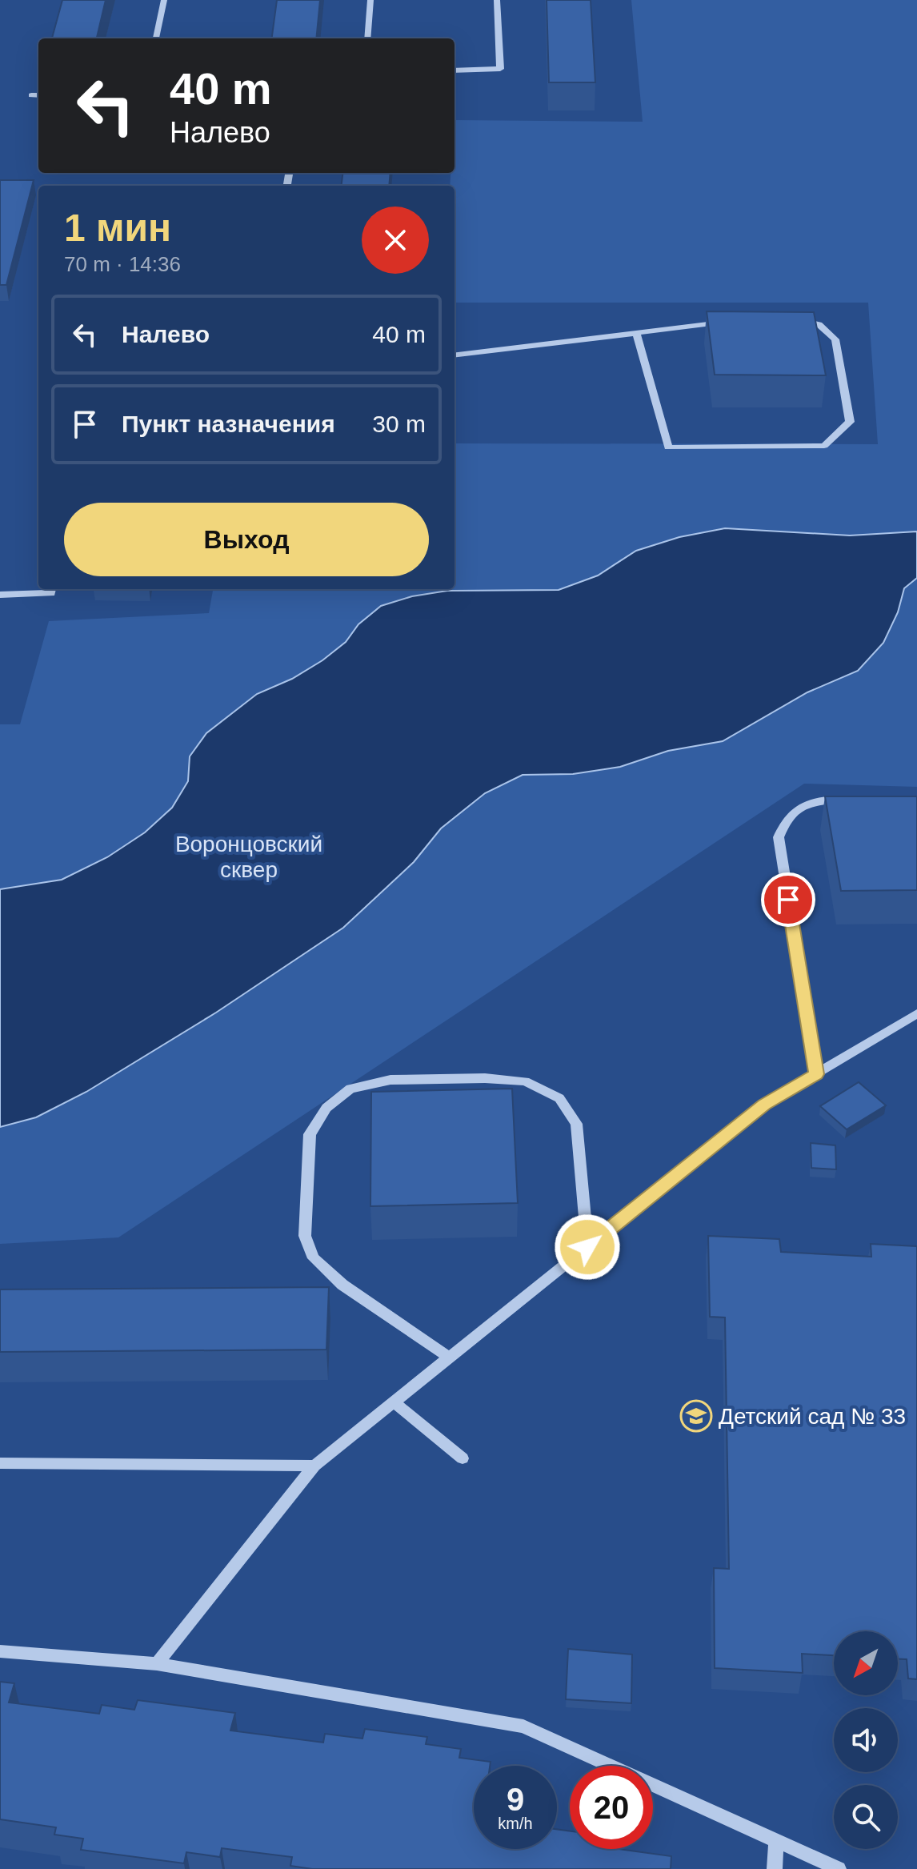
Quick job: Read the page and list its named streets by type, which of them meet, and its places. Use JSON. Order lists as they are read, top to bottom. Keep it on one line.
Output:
{"parks":["Воронцовский сквер"],"places":{"school or university":["Детский сад № 33"]},"north":"bottom left","page":{"turn":["40 m","Налево"],"heading":["1 мин","70 m · 14:36"],"list":[{"name":"Налево","value":"40 m"},{"name":"Пункт назначения","value":"30 m"}],"buttons":"Выход","speed":"9 km/h","limit":"20"}}
